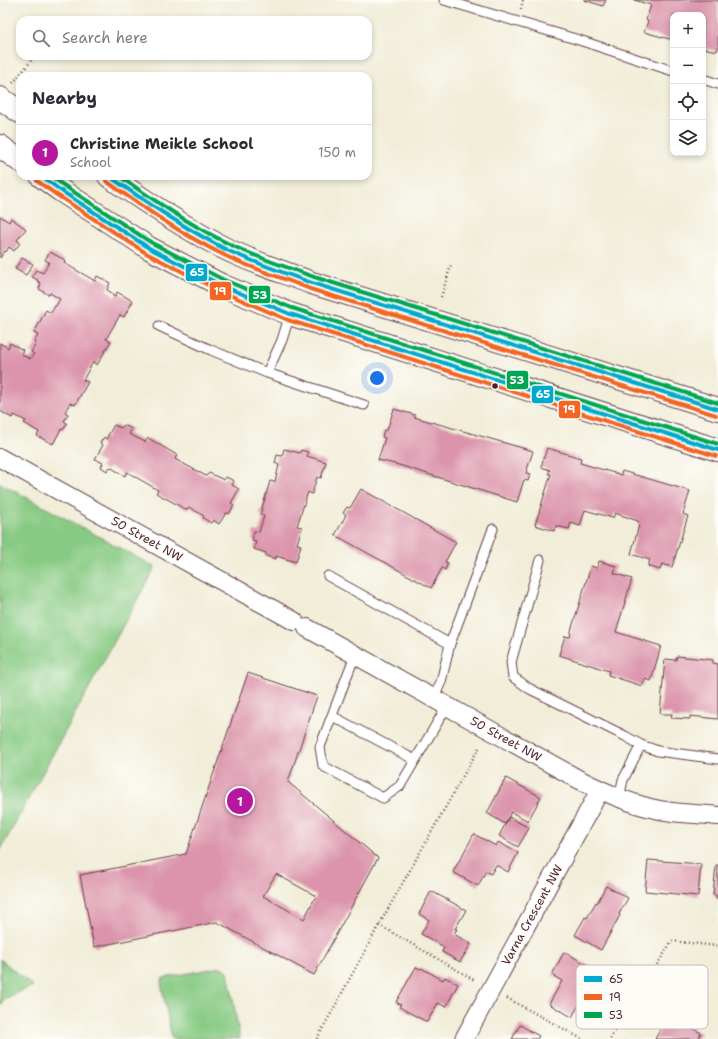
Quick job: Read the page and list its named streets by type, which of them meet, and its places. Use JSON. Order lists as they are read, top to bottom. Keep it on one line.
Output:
{"streets":{"street":["50 Street NW","Varna Crescent NW"]},"crossings":[["50 Street NW","Varna Crescent NW"]],"lines":["transit line 65","transit line 53","transit line 19"],"legend":["65","19","53"],"page":{"map_buttons":["+","−"],"search":"Search here","heading":"Nearby","list":[{"mark":"1","name":"Christine Meikle School","note":"School","value":"150 m"}],"pins":"1"}}
